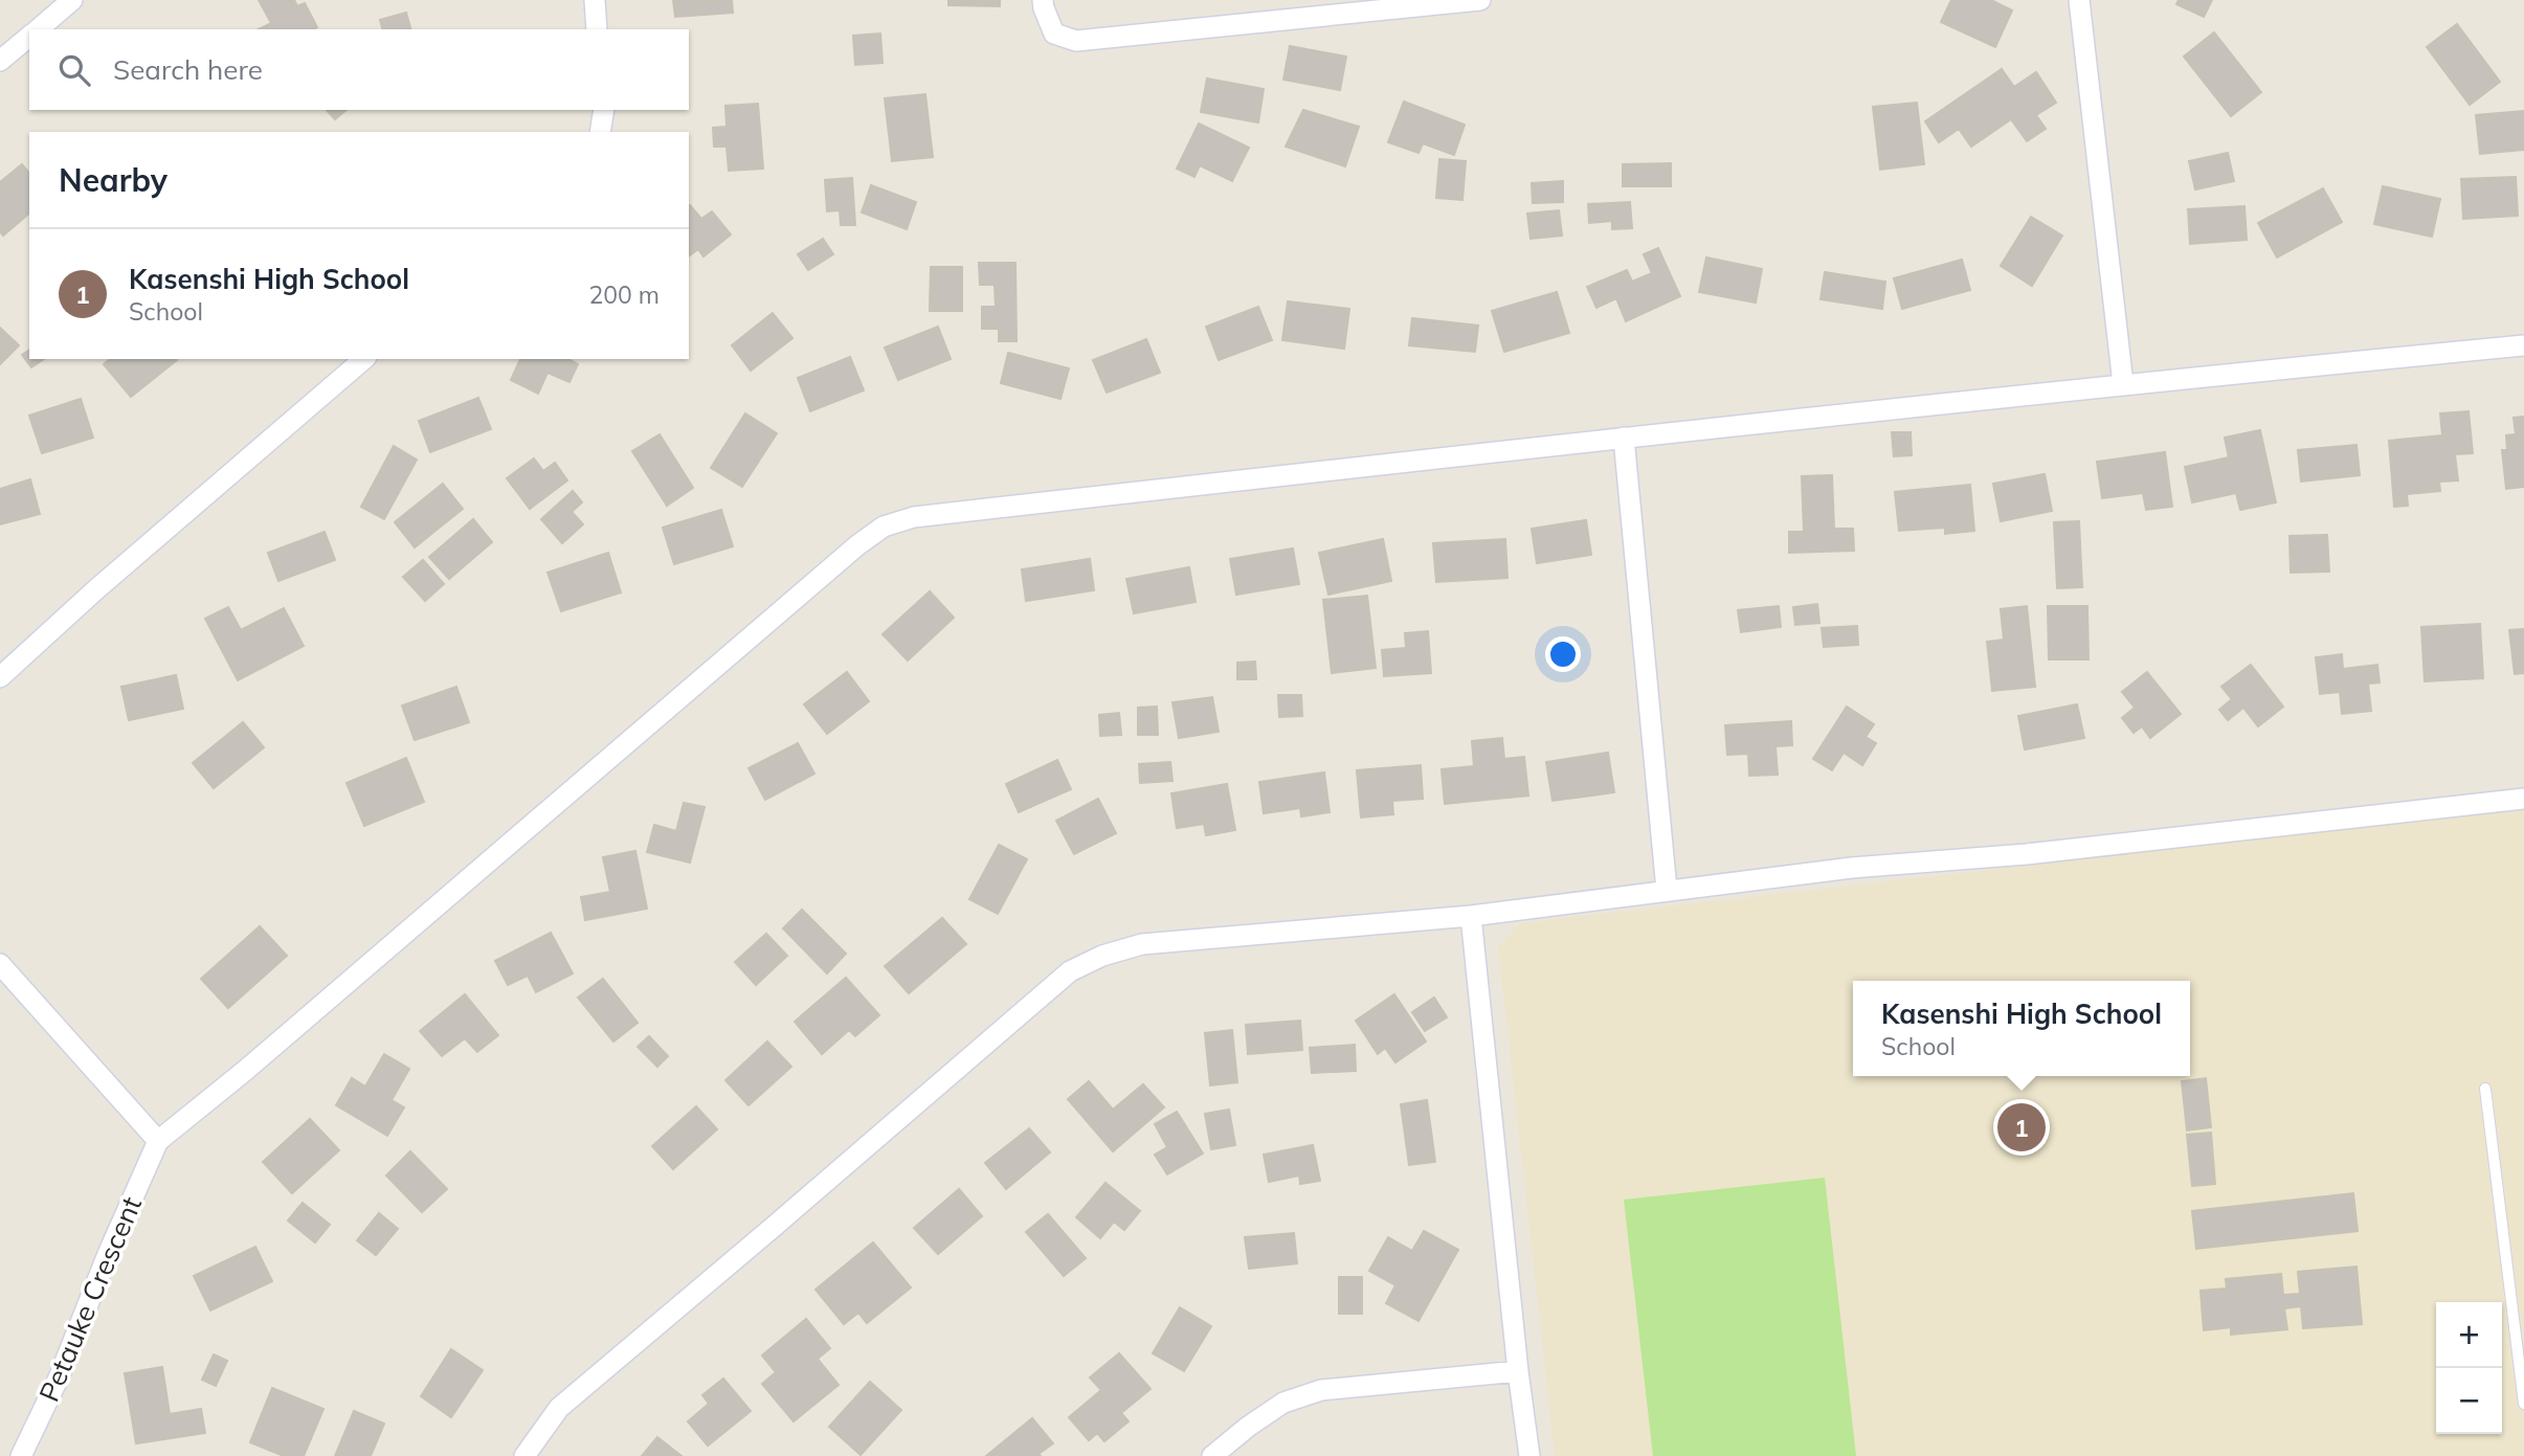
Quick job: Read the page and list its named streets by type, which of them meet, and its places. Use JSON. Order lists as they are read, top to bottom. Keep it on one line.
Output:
{"streets":{"street":["Petauke Crescent"]},"page":{"search":"Search here","heading":"Nearby","list":[{"mark":"1","name":"Kasenshi High School","note":"School","value":"200 m"}],"popup":["Kasenshi High School","School"],"pins":"1","map_buttons":["+","−"]}}
